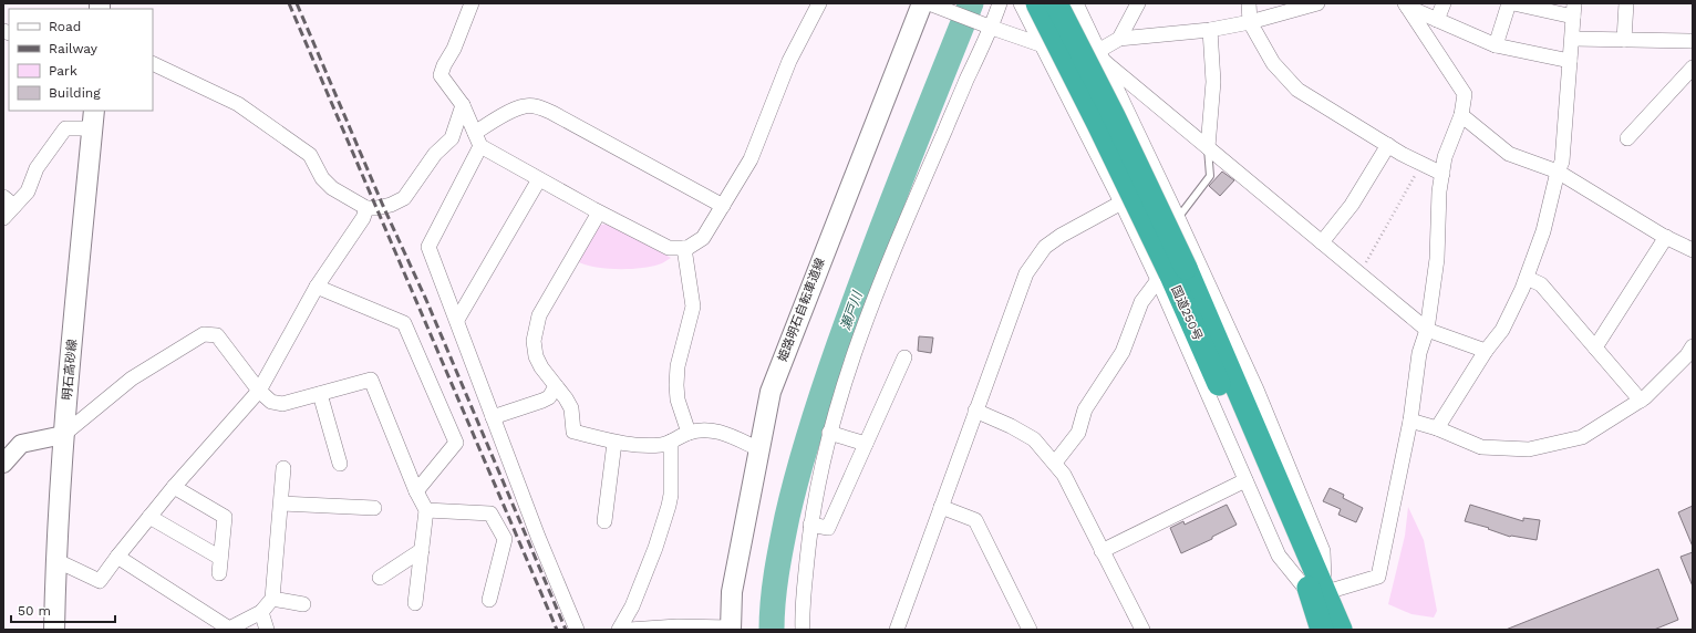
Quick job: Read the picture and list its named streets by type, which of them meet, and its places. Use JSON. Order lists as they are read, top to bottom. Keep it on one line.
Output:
{"streets":{"highway":["国道250号"],"main road":["姫路明石自転車道線","明石高砂線"]},"water":["瀬戸川"],"legend":["Road","Railway","Park","Building"],"scale_bar":"50 m"}
